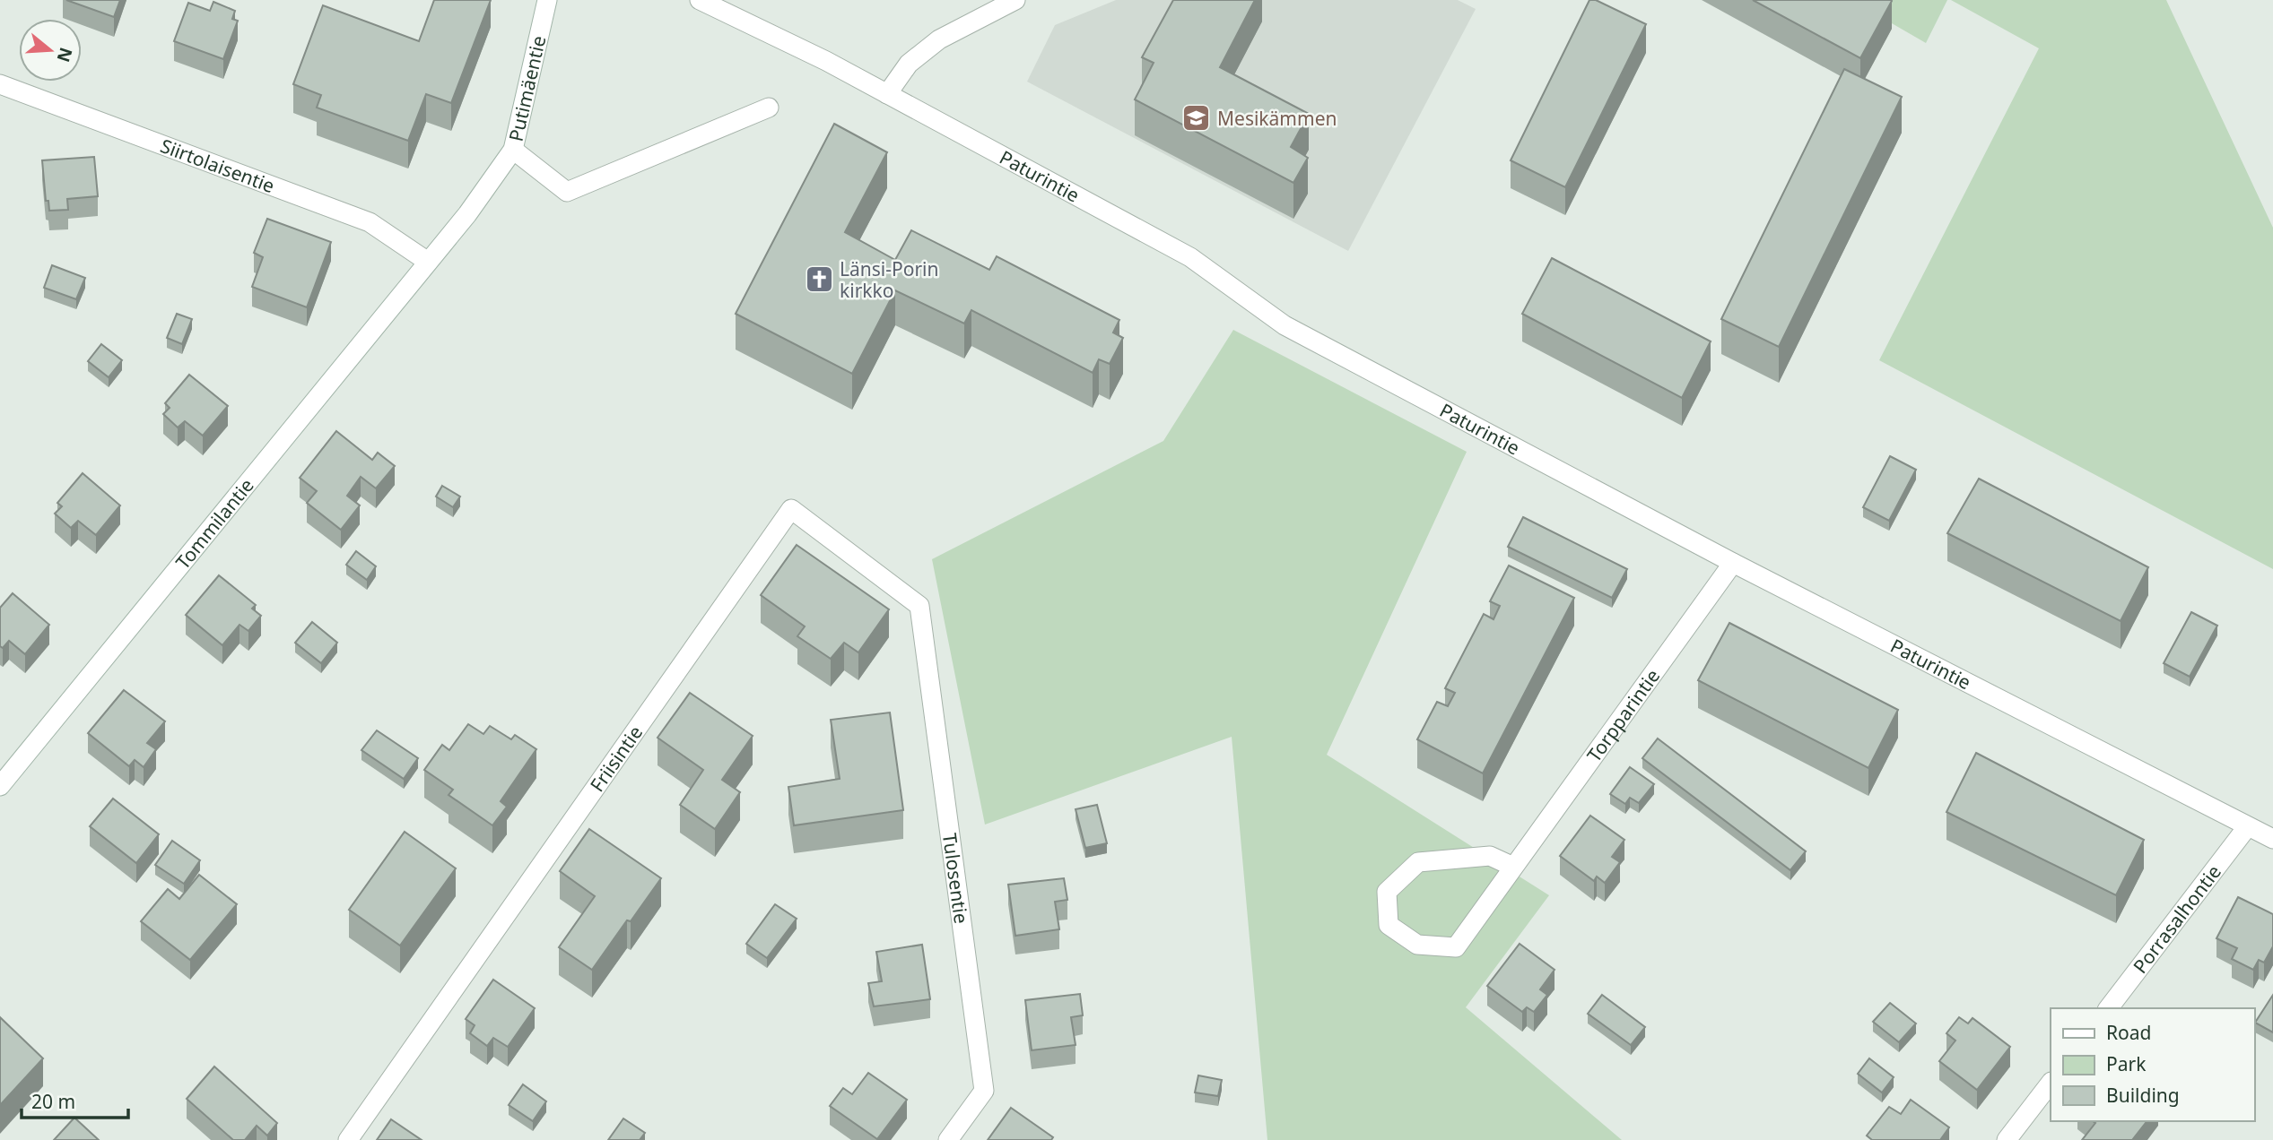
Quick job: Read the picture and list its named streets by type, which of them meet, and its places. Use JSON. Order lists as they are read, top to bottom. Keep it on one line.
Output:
{"streets":{"street":["Putimäentie","Siirtolaisentie","Paturintie","Tommilantie","Torpparintie","Friisintie","Tulosentie","Porrasalhontie"]},"crossings":[["Putimäentie","Siirtolaisentie"],["Putimäentie","Tommilantie"],["Siirtolaisentie","Tommilantie"],["Paturintie","Torpparintie"],["Paturintie","Porrasalhontie"],["Friisintie","Tulosentie"]],"places":{"school or university":["Mesikämmen"],"church":["Länsi-Porin kirkko"]},"legend":["Road","Park","Building"],"scale_bar":"20 m","north":"right"}
